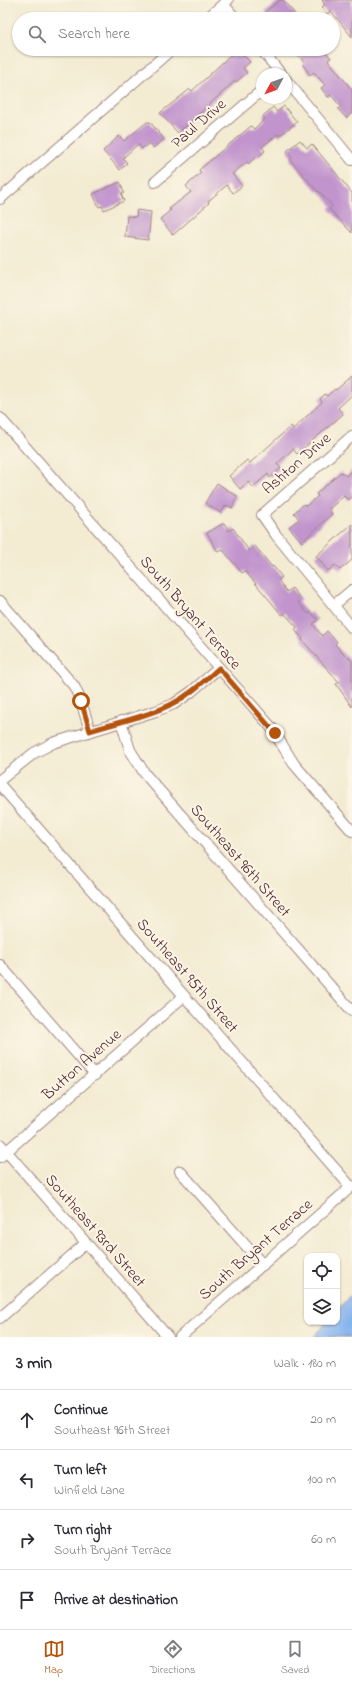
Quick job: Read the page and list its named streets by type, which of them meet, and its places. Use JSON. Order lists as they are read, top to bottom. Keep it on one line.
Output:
{"streets":{"street":["Paul Drive","Ashton Drive","South Bryant Terrace","Southeast 96th Street","Southeast 95th Street","Button Avenue","Southeast 93rd Street"]},"crossings":[["South Bryant Terrace","Southeast 95th Street"],["Southeast 95th Street","Button Avenue"],["Button Avenue","Southeast 93rd Street"]],"north":"bottom left","page":{"search":"Search here","heading":["3 min","Walk · 180 m"],"list":[["Continue","Southeast 96th Street","20 m"],["Turn left","Winfield Lane","100 m"],["Turn right","South Bryant Terrace","60 m"],"Arrive at destination"],"nav":["Map","Directions","Saved"]}}
